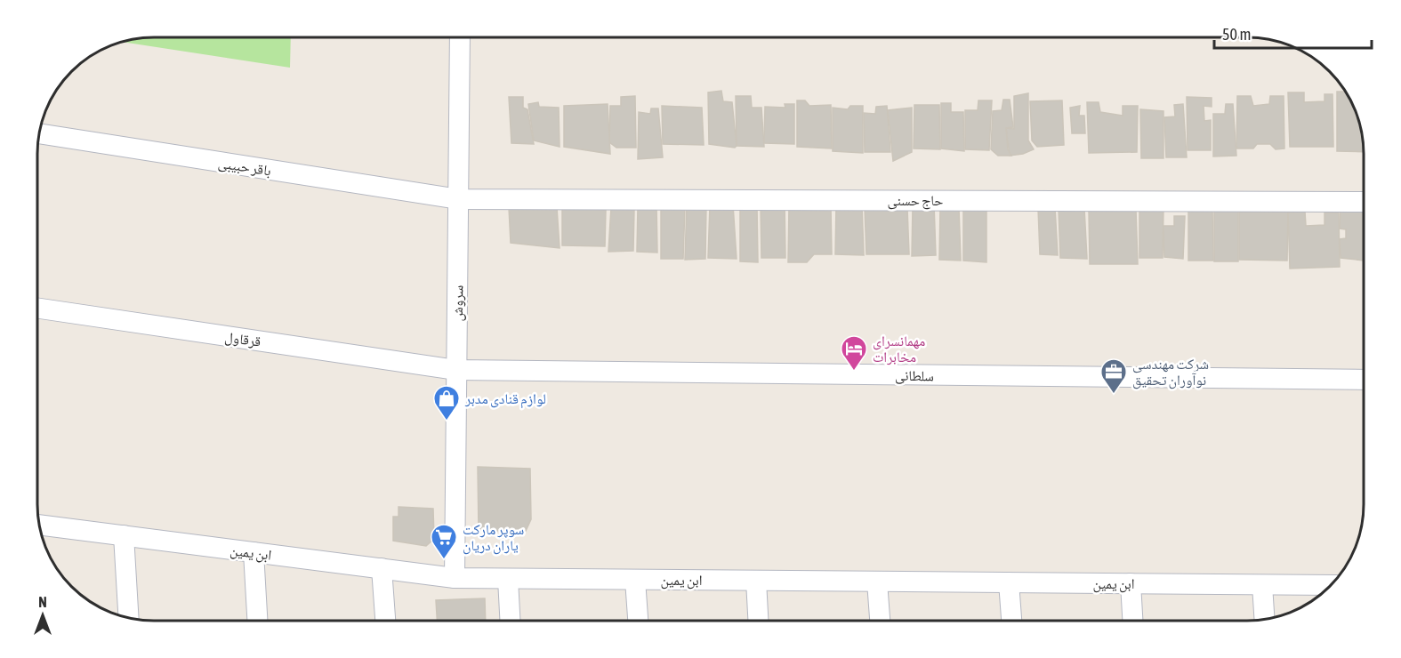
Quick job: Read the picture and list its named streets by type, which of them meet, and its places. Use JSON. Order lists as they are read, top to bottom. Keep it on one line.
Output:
{"streets":{"street":["باقر حبیبی","حاج حسنی","سروش","قرقاول","سلطانی","ابن یمین"]},"crossings":[["باقر حبیبی","حاج حسنی"],["باقر حبیبی","سروش"],["حاج حسنی","سروش"],["سروش","قرقاول"],["سروش","سلطانی"],["سروش","ابن یمین"],["قرقاول","سلطانی"]],"places":{"hotel":["مهمانسرای مخابرات"],"office":["شرکت مهندسی نوآوران تحقیق"],"shop":["لوازم قنادى مدبر"],"supermarket":["سوپر مارکت یاران دریان"]},"scale_bar":"50 m","north":"top"}
